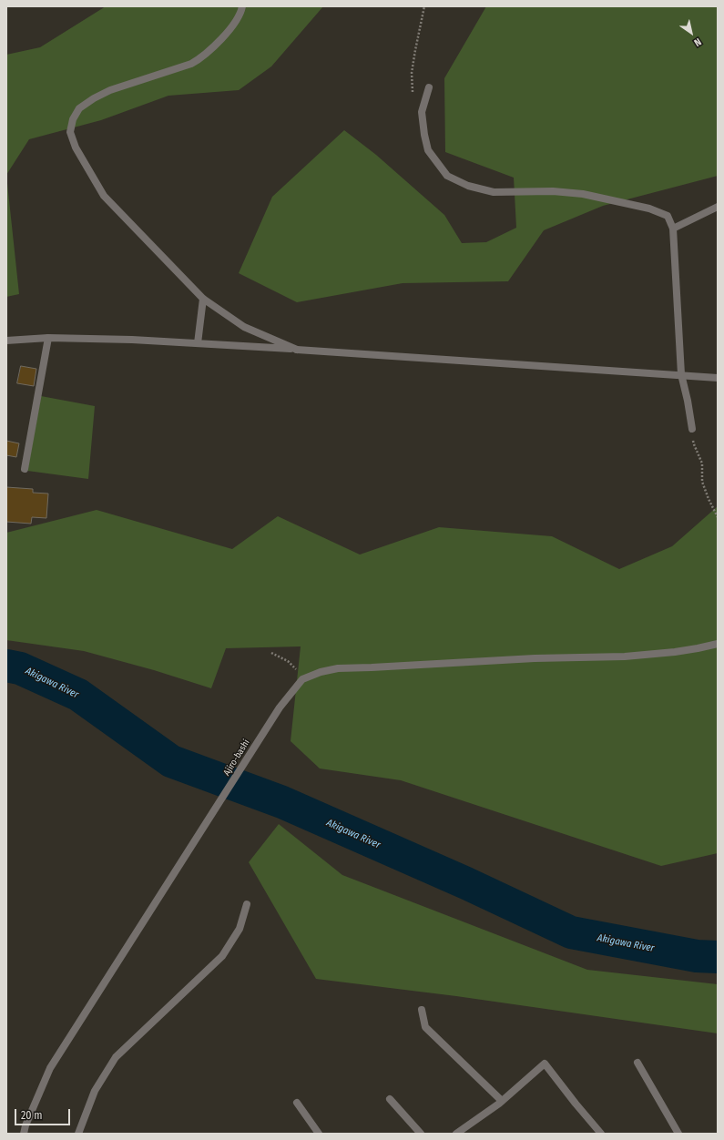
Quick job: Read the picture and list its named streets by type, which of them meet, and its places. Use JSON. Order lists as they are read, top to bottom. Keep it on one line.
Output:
{"streets":{"street":["Ajiro-bashi"]},"water":["Akigawa River"],"scale_bar":"20 m","north":"bottom right"}
